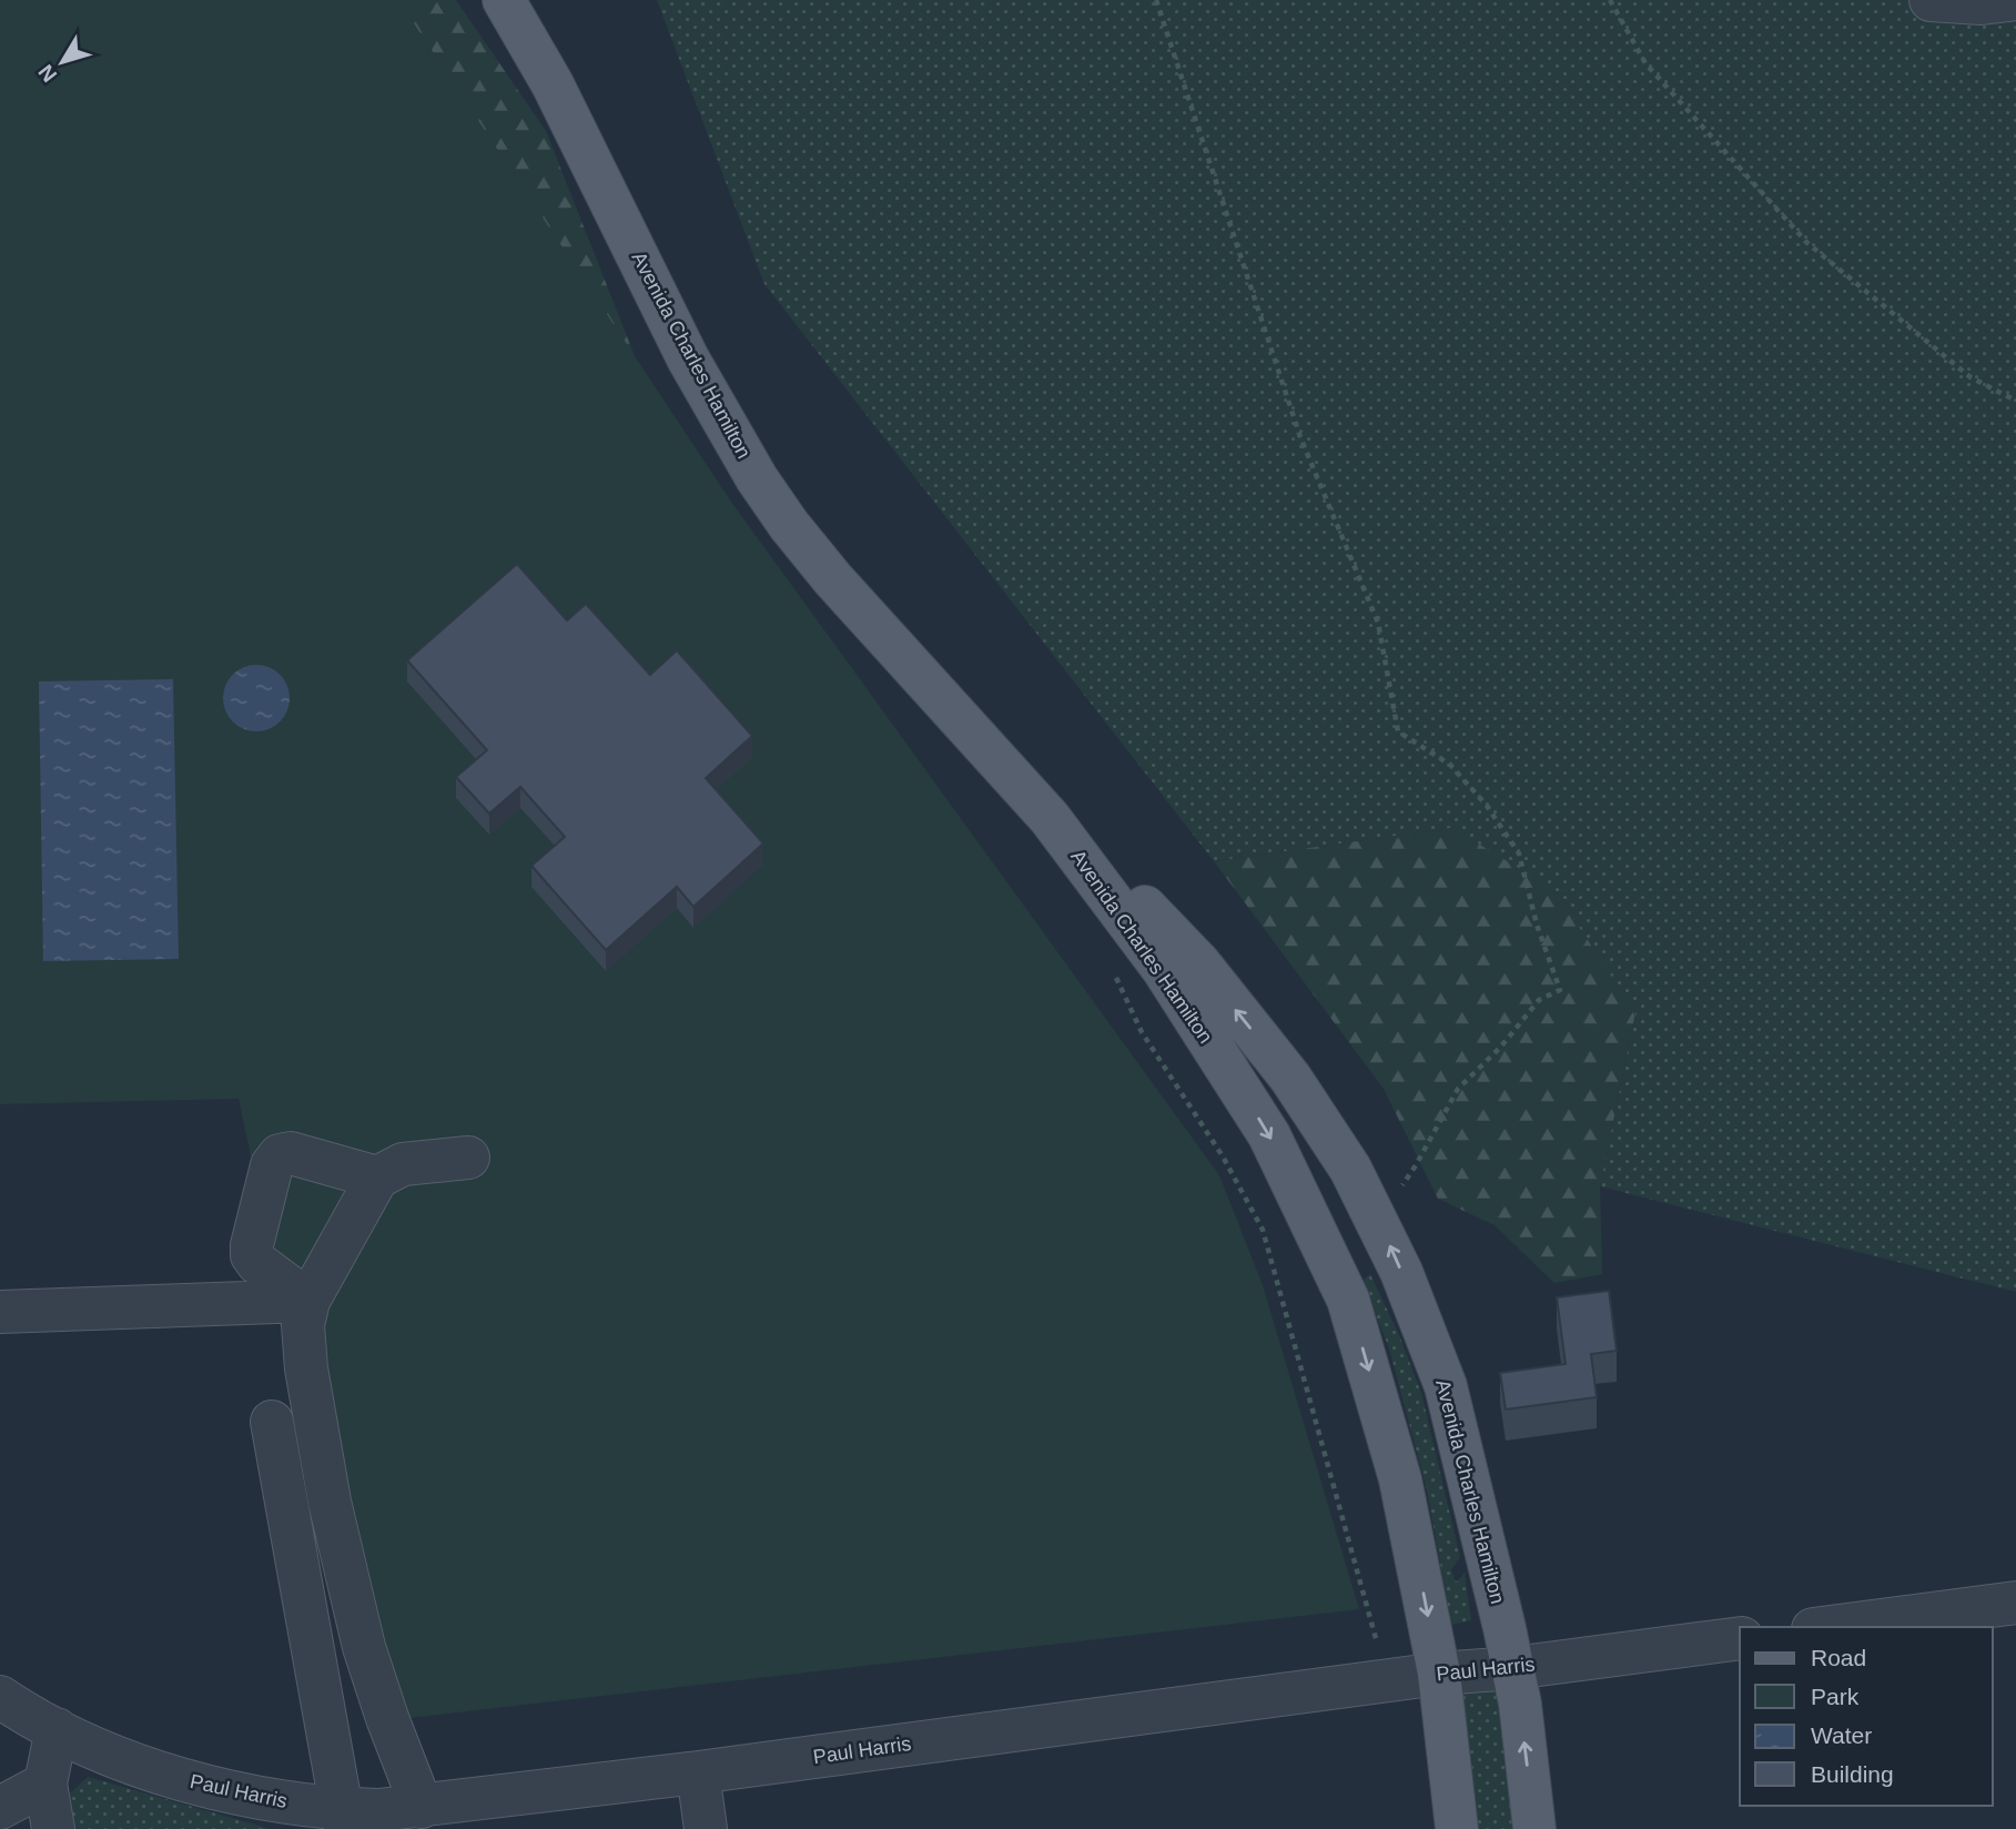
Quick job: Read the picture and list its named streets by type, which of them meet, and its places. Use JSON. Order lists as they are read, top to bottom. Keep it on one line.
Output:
{"streets":{"main road":["Avenida Charles Hamilton"],"street":["Paul Harris"]},"crossings":[["Avenida Charles Hamilton","Paul Harris"]],"legend":["Road","Park","Water","Building"],"north":"bottom left"}
